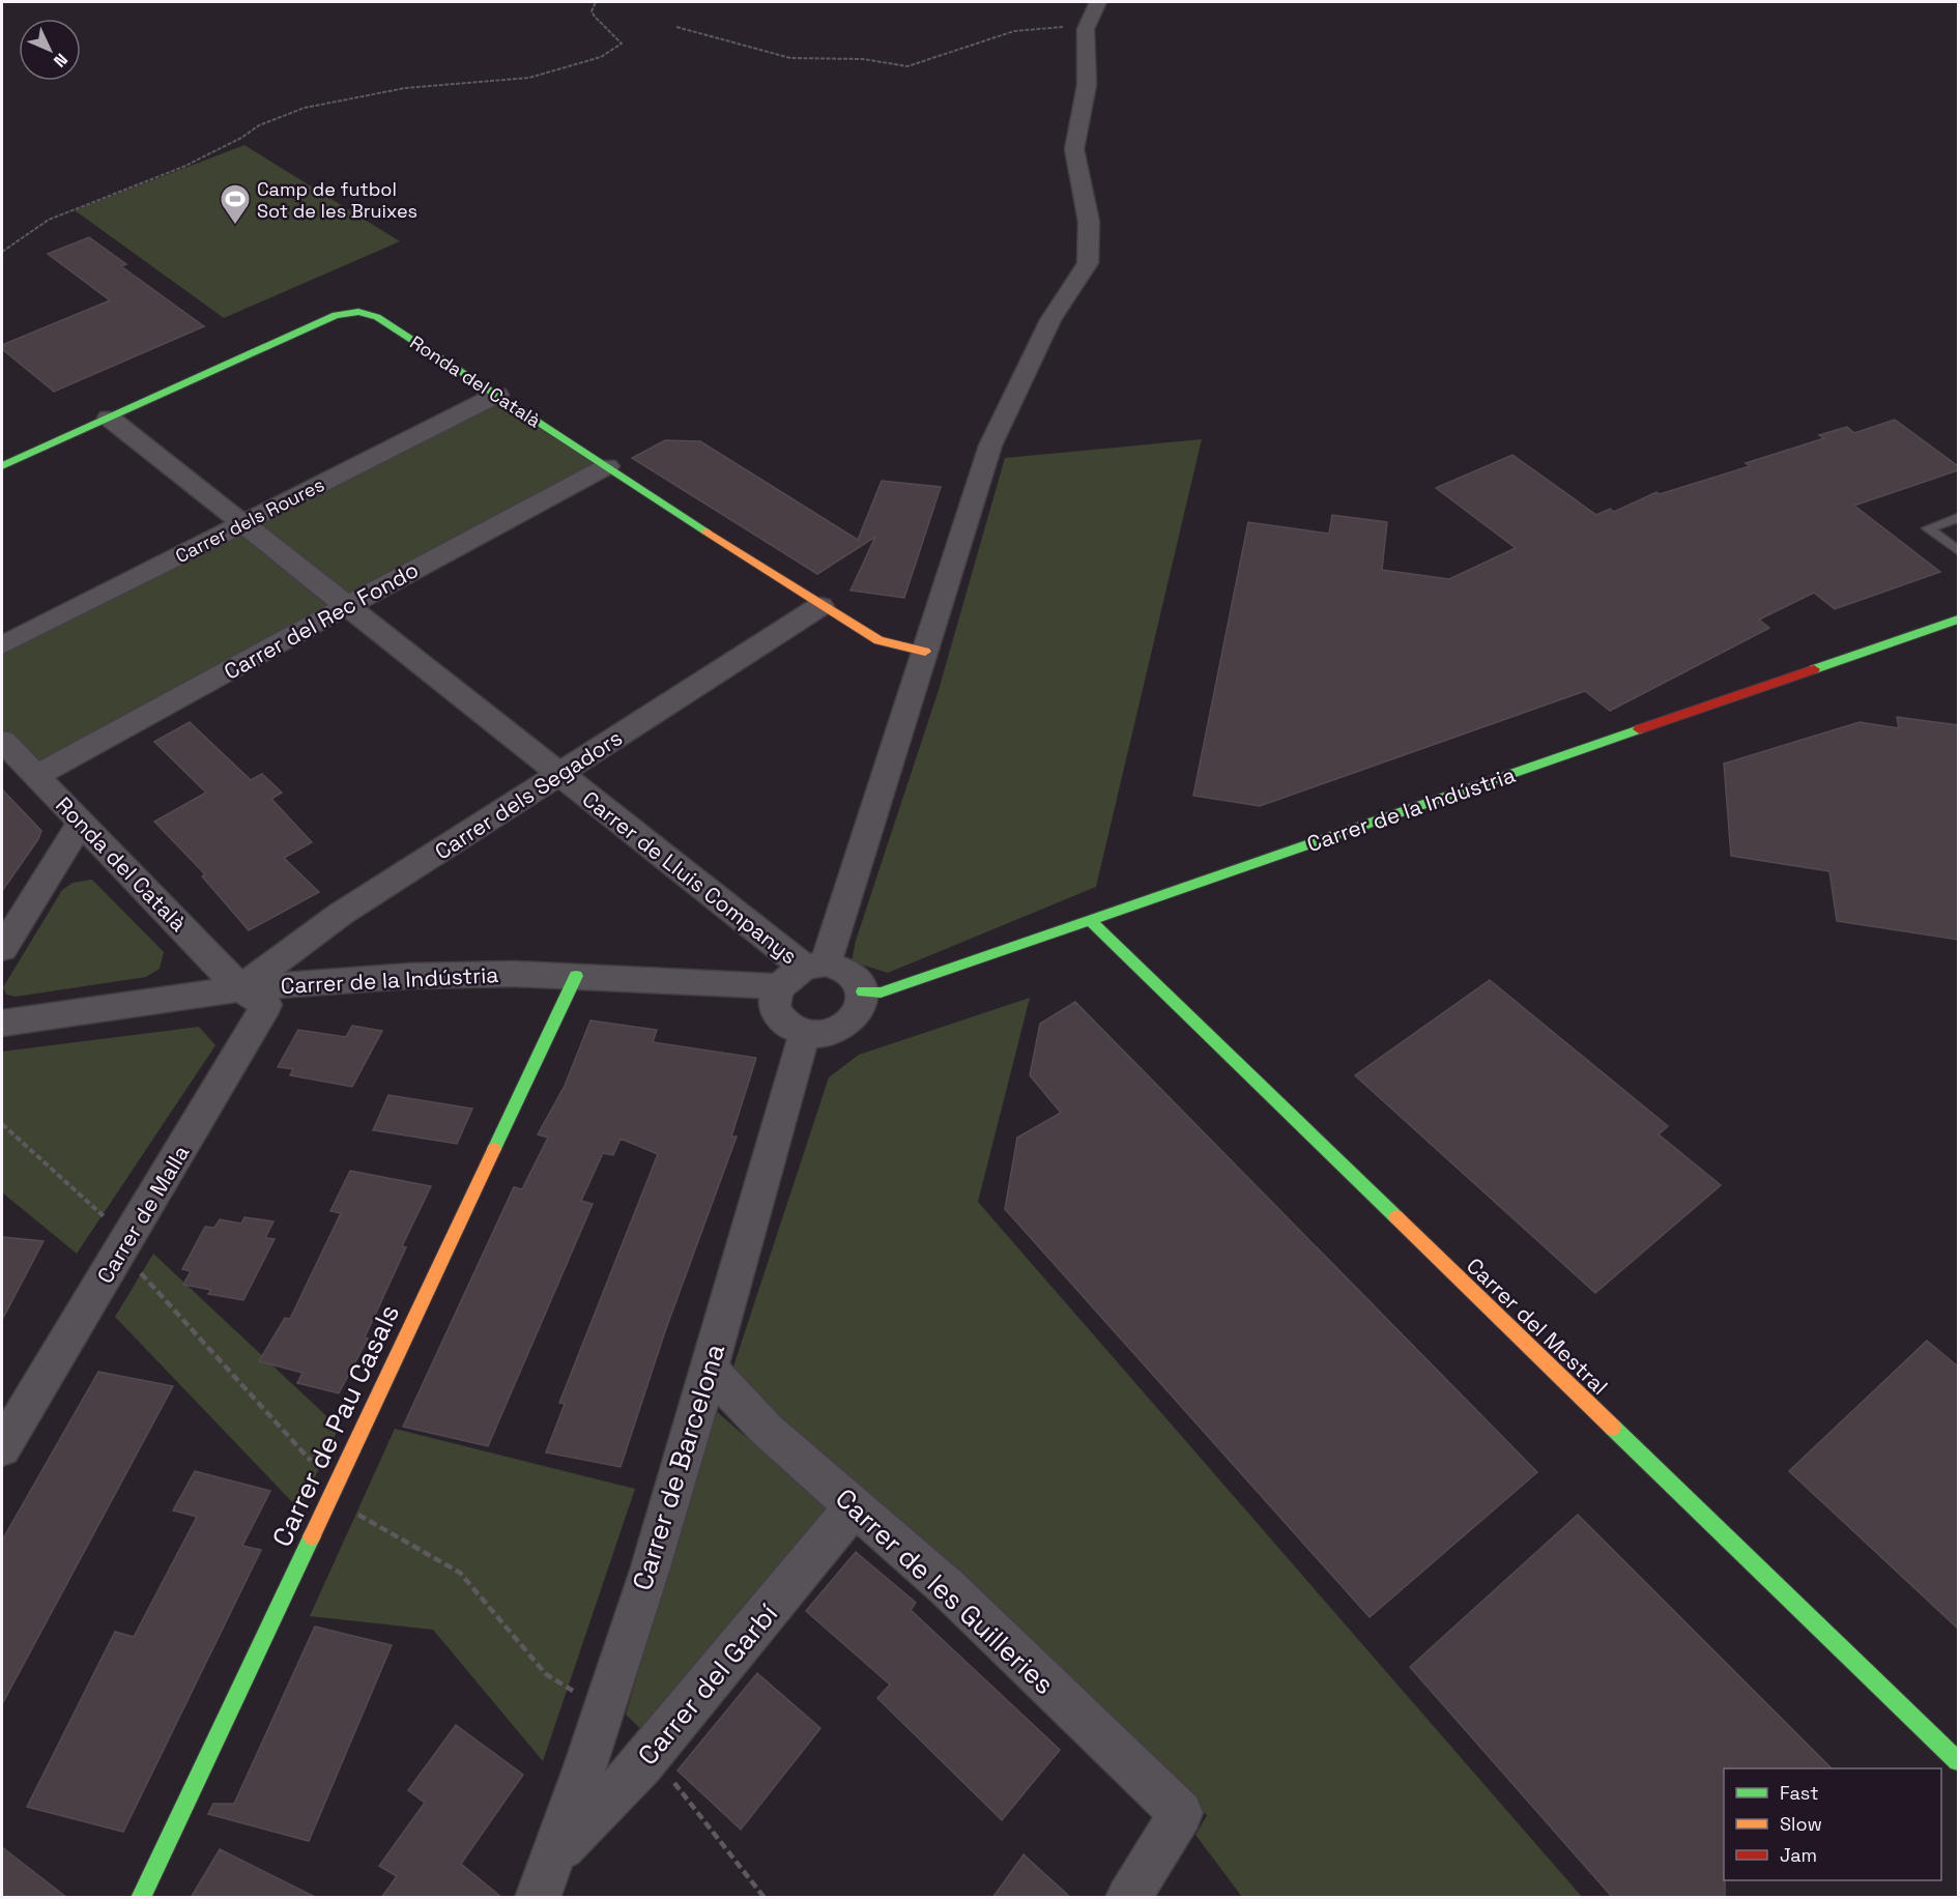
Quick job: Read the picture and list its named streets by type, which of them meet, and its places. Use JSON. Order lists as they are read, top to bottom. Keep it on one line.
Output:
{"streets":{"street":["Ronda del Català","Carrer dels Roures","Carrer del Rec Fondo","Carrer dels Segadors","Carrer de la Indústria","Carrer de Lluis Companys","Carrer de Malla","Carrer del Mestral","Carrer de Pau Casals","Carrer de Barcelona","Carrer de les Guilleries","Carrer del Garbí"]},"crossings":[["Ronda del Català","Carrer dels Roures"],["Ronda del Català","Carrer del Rec Fondo"],["Ronda del Català","Carrer dels Segadors"],["Ronda del Català","Carrer de la Indústria"],["Ronda del Català","Carrer de Lluis Companys"],["Ronda del Català","Carrer de Malla"],["Carrer dels Roures","Carrer de Lluis Companys"],["Carrer del Rec Fondo","Carrer de Lluis Companys"],["Carrer dels Segadors","Carrer de la Indústria"],["Carrer dels Segadors","Carrer de Lluis Companys"],["Carrer dels Segadors","Carrer de Malla"],["Carrer de la Indústria","Carrer de Lluis Companys"],["Carrer de la Indústria","Carrer de Malla"],["Carrer de la Indústria","Carrer del Mestral"],["Carrer de la Indústria","Carrer de Pau Casals"],["Carrer de la Indústria","Carrer de Barcelona"],["Carrer de Lluis Companys","Carrer de Barcelona"],["Carrer de Barcelona","Carrer de les Guilleries"],["Carrer de Barcelona","Carrer del Garbí"],["Carrer de les Guilleries","Carrer del Garbí"]],"places":{"sports":["Camp de futbol Sot de les Bruixes"]},"legend":["Fast","Slow","Jam"],"north":"bottom right"}
